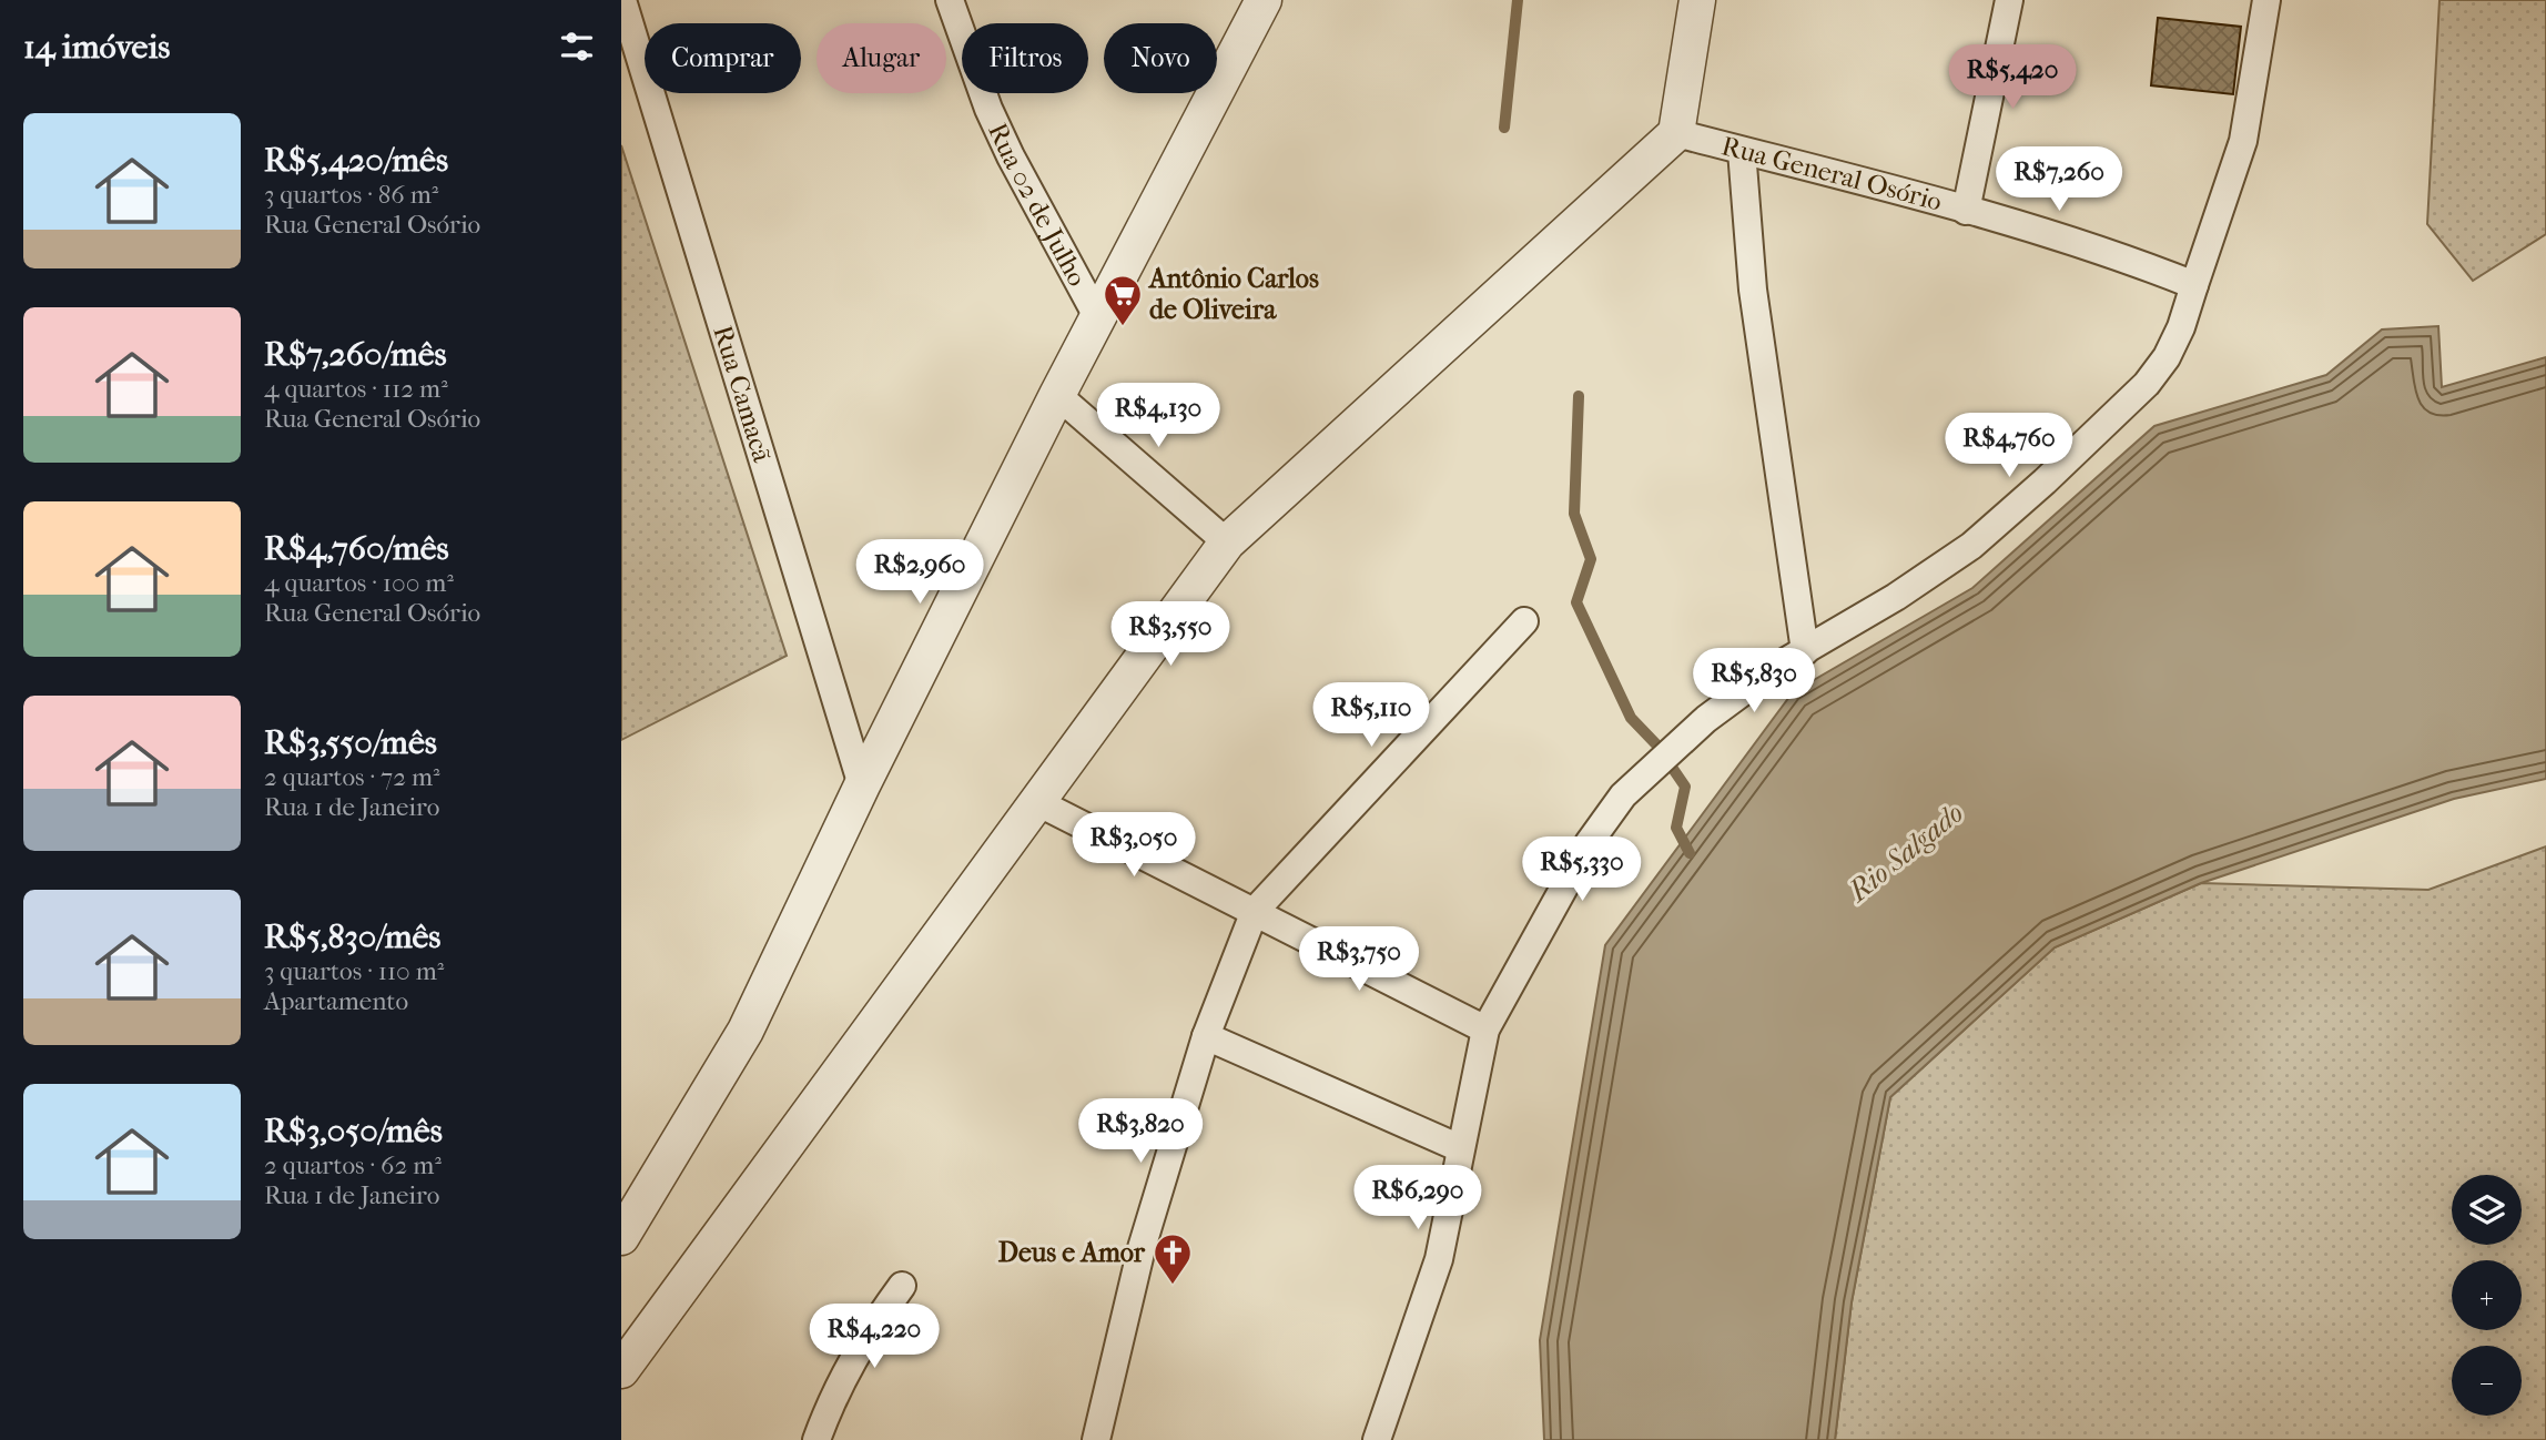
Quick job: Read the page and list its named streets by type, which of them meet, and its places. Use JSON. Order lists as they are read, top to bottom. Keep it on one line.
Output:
{"streets":{"street":["Rua General Osório","Rua 02 de Julho","Rua Camacã"]},"water":["Rio Salgado"],"places":{"supermarket":["Antônio Carlos de Oliveira"],"church":["Deus e Amor"]},"page":{"heading":"14 imóveis","chip":["Comprar","Alugar","Filtros","Novo"],"price":["R$5,420","R$7,260","R$4,130","R$4,760","R$2,960","R$3,550","R$5,830","R$5,110","R$3,050","R$5,330","R$3,750","R$3,820","R$6,290","R$4,220"],"list":[{"name":"R$5,420/mês","note":"3 quartos · 86 m² · Rua General Osório"},{"name":"R$7,260/mês","note":"4 quartos · 112 m² · Rua General Osório"},{"name":"R$4,760/mês","note":"4 quartos · 100 m² · Rua General Osório"},{"name":"R$3,550/mês","note":"2 quartos · 72 m² · Rua 1 de Janeiro"},{"name":"R$5,830/mês","note":"3 quartos · 110 m² · Apartamento"},{"name":"R$3,050/mês","note":"2 quartos · 62 m² · Rua 1 de Janeiro"}],"map_buttons":["+","−"]}}
